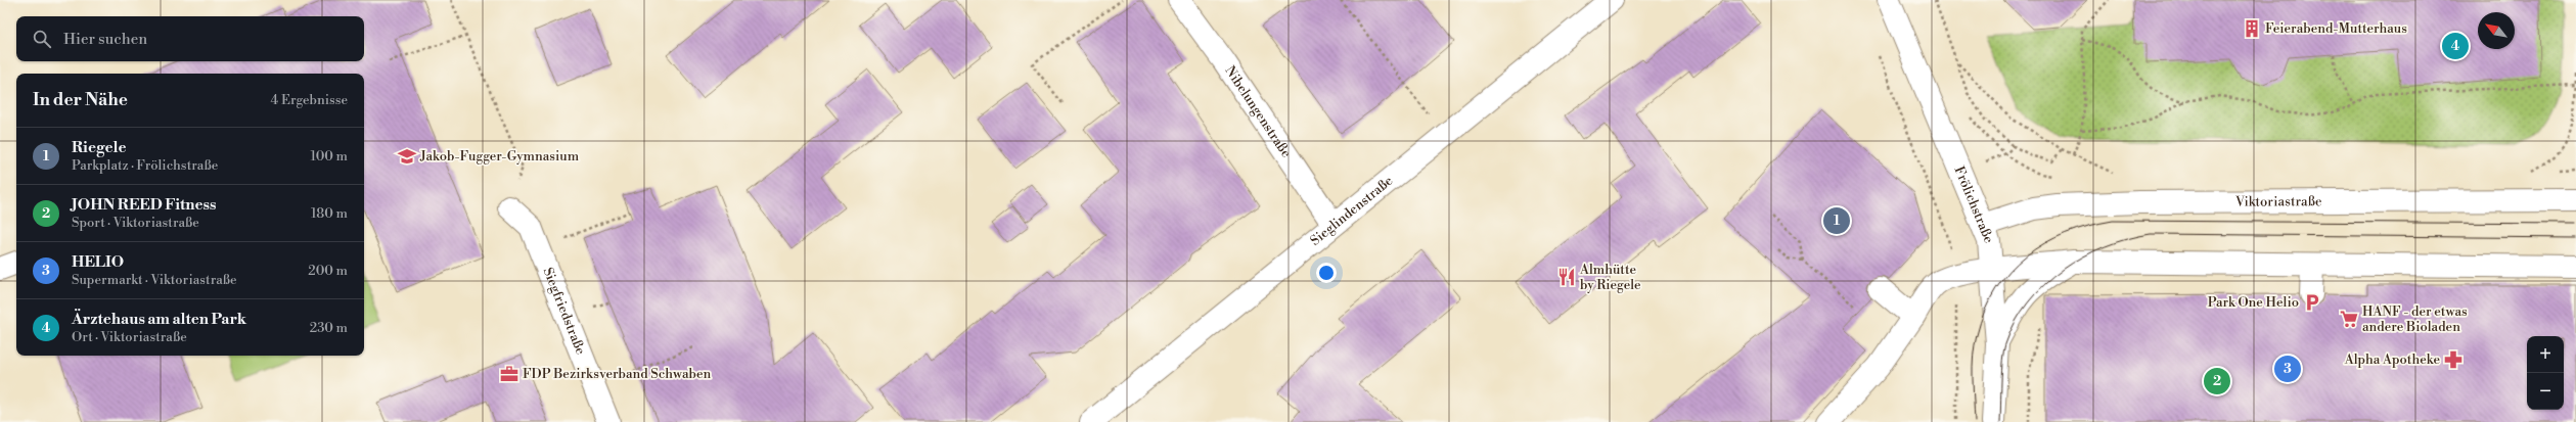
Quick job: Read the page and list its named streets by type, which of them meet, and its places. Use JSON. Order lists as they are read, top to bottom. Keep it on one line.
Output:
{"streets":{"street":["Nibelungenstraße","Viktoriastraße","Frölichstraße","Sieglindenstraße","Siegfriedstraße"]},"crossings":[["Nibelungenstraße","Sieglindenstraße"],["Viktoriastraße","Frölichstraße"]],"places":{"building":["Feierabend-Mutterhaus"],"school or university":["Jakob-Fugger-Gymnasium"],"restaurant":["Almhütte by Riegele"],"parking":["Park One Helio"],"supermarket":["HANF - der etwas andere Bioladen"],"pharmacy":["Alpha Apotheke"],"office":["FDP Bezirksverband Schwaben"]},"north":"top left","page":{"search":"Hier suchen","pins":["4","1","3","2"],"heading":["In der Nähe","4 Ergebnisse"],"list":[{"mark":"1","name":"Riegele","note":"Parkplatz · Frölichstraße","value":"100 m"},{"mark":"2","name":"JOHN REED Fitness","note":"Sport · Viktoriastraße","value":"180 m"},{"mark":"3","name":"HELIO","note":"Supermarkt · Viktoriastraße","value":"200 m"},{"mark":"4","name":"Ärztehaus am alten Park","note":"Ort · Viktoriastraße","value":"230 m"}],"map_buttons":["+","−"]}}
